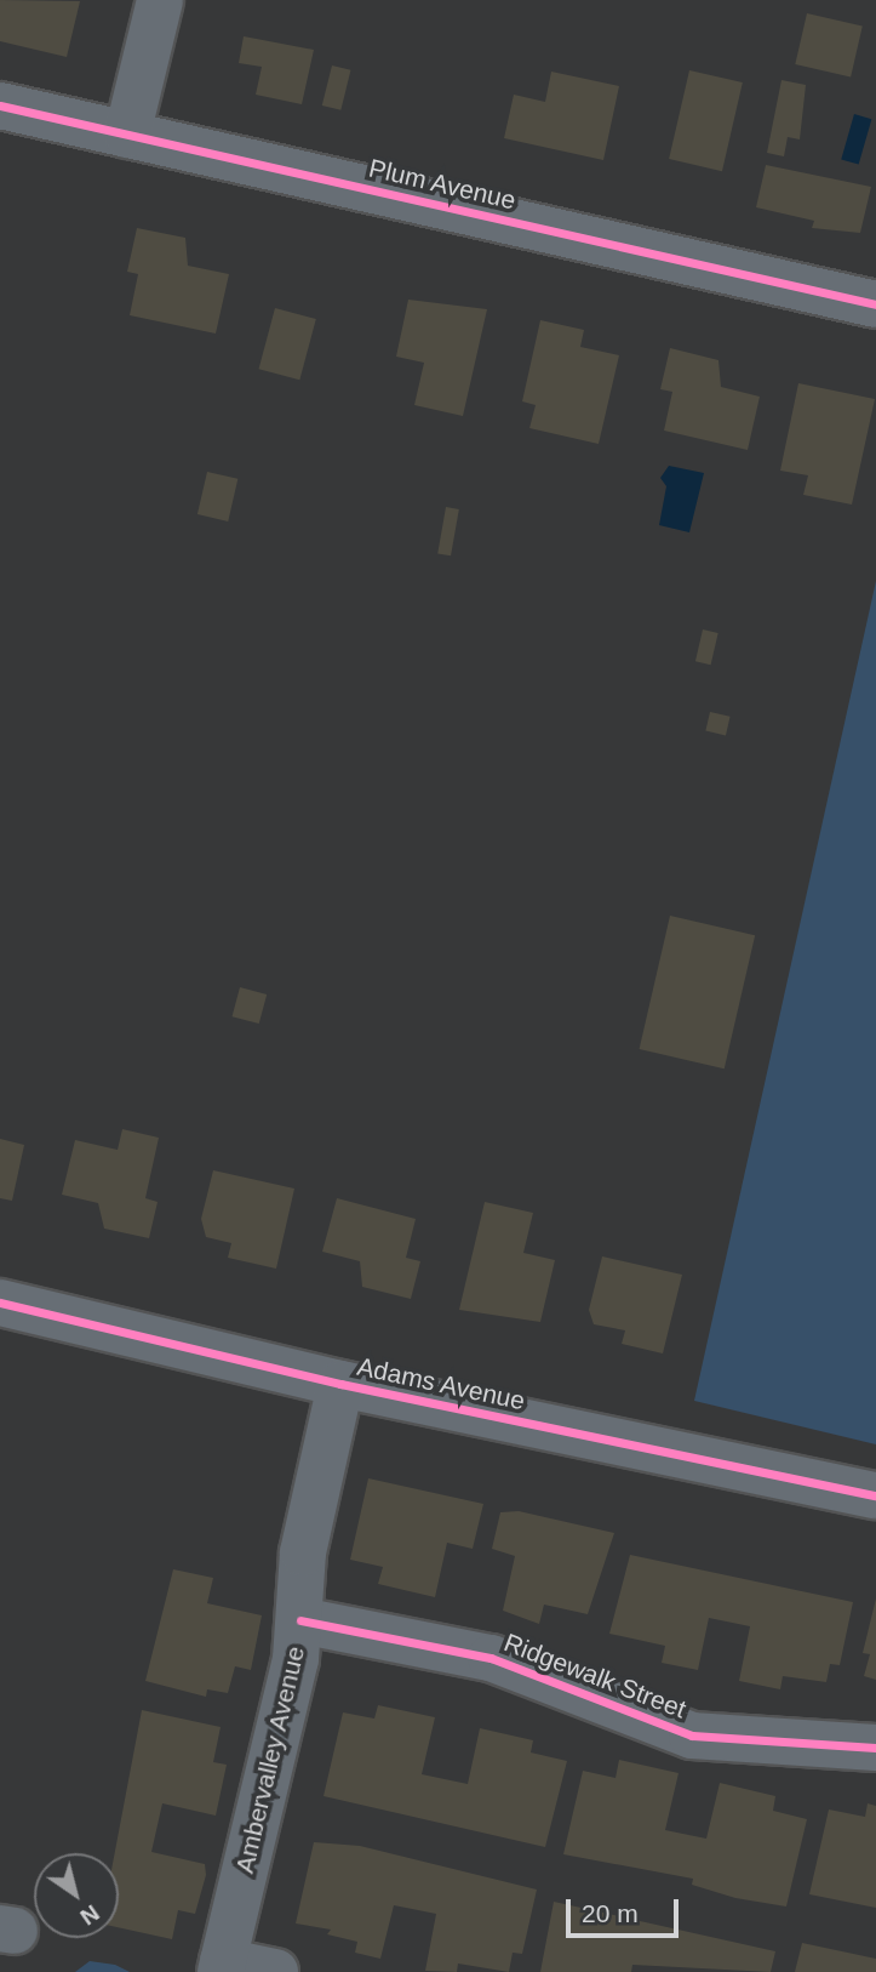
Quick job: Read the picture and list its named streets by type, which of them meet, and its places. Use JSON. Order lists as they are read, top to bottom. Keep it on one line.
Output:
{"streets":{"street":["Plum Avenue","Adams Avenue","Ridgewalk Street","Ambervalley Avenue"]},"crossings":[["Adams Avenue","Ambervalley Avenue"],["Ridgewalk Street","Ambervalley Avenue"]],"scale_bar":"20 m","north":"bottom right"}
